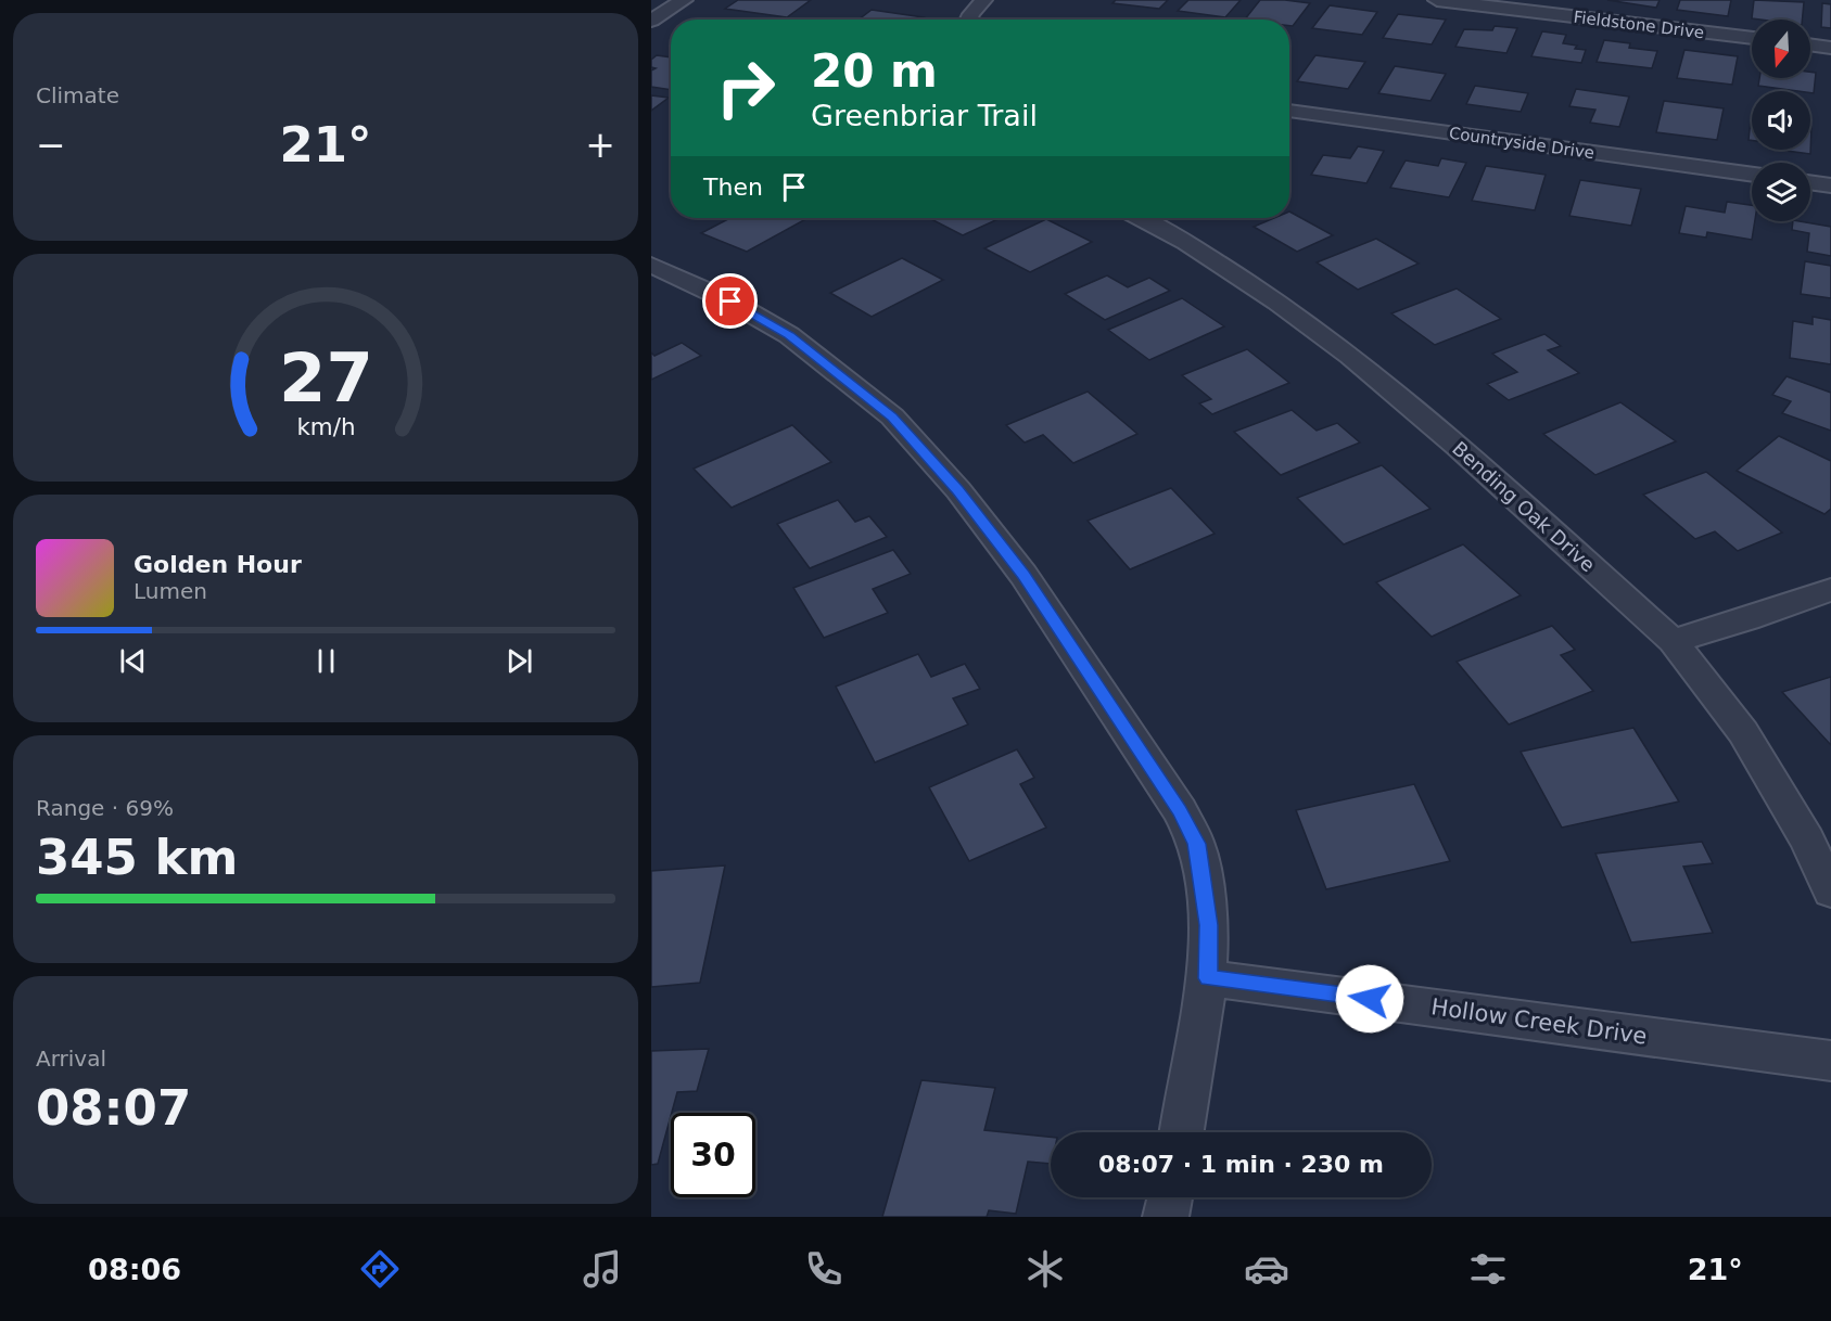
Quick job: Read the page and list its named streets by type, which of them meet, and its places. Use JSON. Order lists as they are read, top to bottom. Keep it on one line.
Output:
{"streets":{"street":["Fieldstone Drive","Countryside Drive","Bending Oak Drive","Hollow Creek Drive"]},"north":"bottom","page":{"tile":["Climate",["Range · 69%","345 km"],["Arrival","08:07"]],"turn":["20 m","Greenbriar Trail"],"heat":["−","21°","+"],"then":"Then","song":["Golden Hour","Lumen"],"limit":"30","trip":"08:07 · 1 min · 230 m","tabs":["08:06","21°"],"gauge":["27","km/h"]}}
